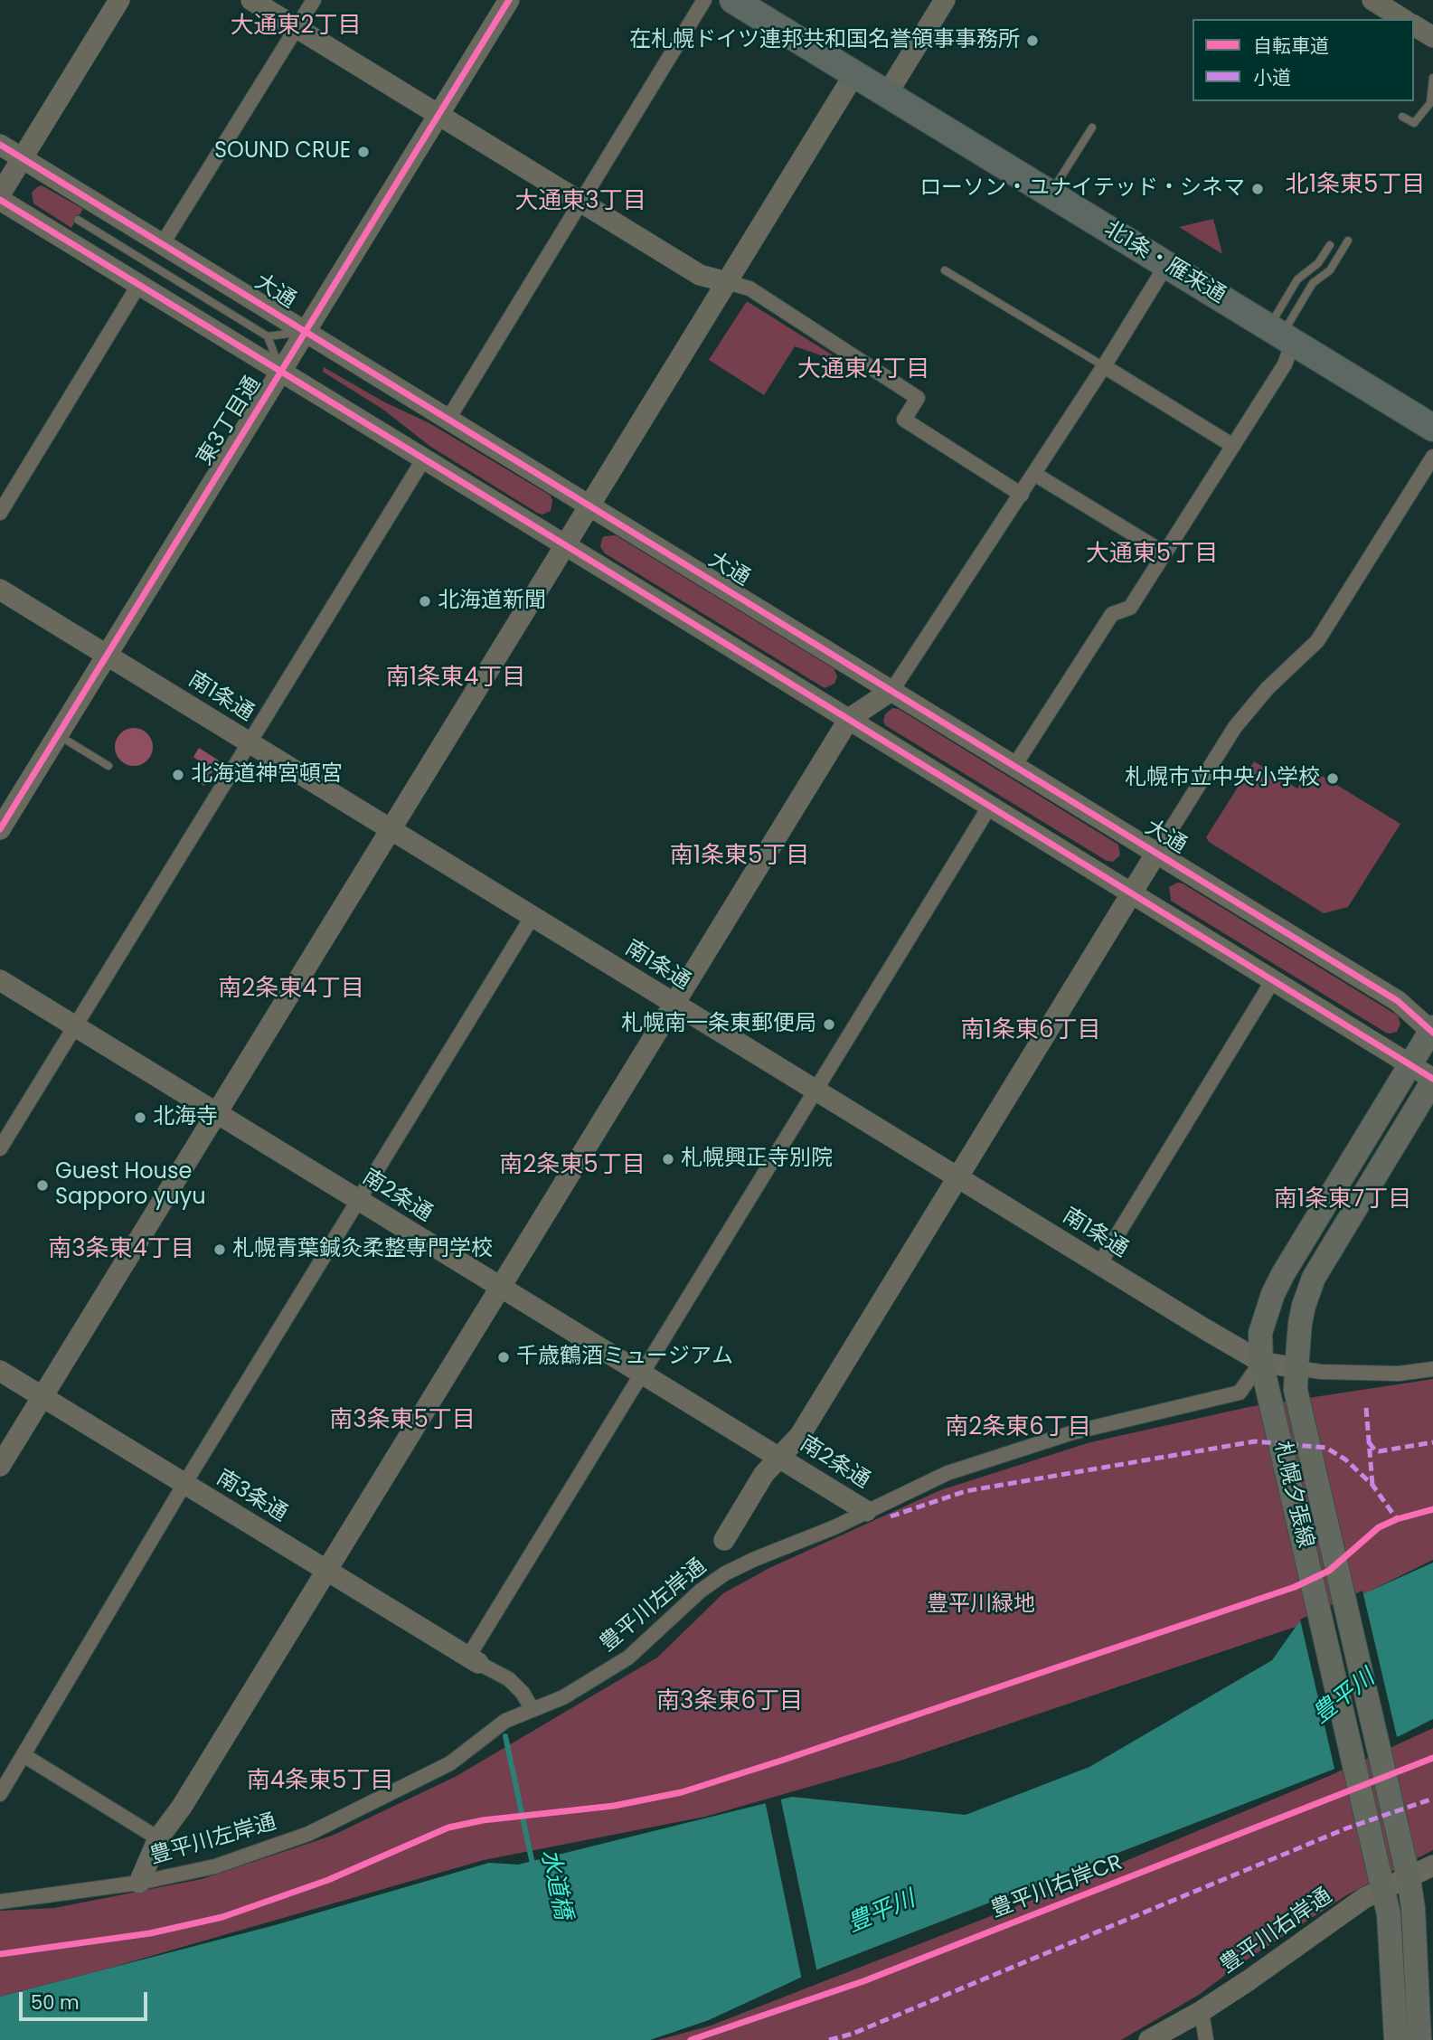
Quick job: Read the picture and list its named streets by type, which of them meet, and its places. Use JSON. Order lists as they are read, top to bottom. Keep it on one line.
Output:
{"streets":{"highway":["北1条・雁来通"],"main road":["札幌夕張線"],"street":["大通","東3丁目通","南1条通","南2条通","南3条通","豊平川左岸通","豊平川右岸通"],"cycle path":["豊平川右岸CR"]},"crossings":[["大通","東3丁目通"],["大通","札幌夕張線"],["東3丁目通","南1条通"],["南1条通","札幌夕張線"],["南1条通","豊平川左岸通"],["南2条通","豊平川左岸通"],["札幌夕張線","豊平川左岸通"],["札幌夕張線","豊平川右岸通"]],"districts":["大通東2丁目","北1条東5丁目","大通東3丁目","大通東4丁目","大通東5丁目","南1条東4丁目","南1条東5丁目","南2条東4丁目","南1条東6丁目","南2条東5丁目","南1条東7丁目","南3条東4丁目","南3条東5丁目","南2条東6丁目","南3条東6丁目","南4条東5丁目"],"water":["豊平川","水道橋"],"parks":["豊平川緑地"],"places":["在札幌ドイツ連邦共和国名誉領事事務所","SOUND CRUE","ローソン・ユナイテッド・シネマ","北海道新聞","北海道神宮頓宮","札幌市立中央小学校","札幌南一条東郵便局","北海寺","札幌興正寺別院","Guest House Sapporo yuyu","札幌青葉鍼灸柔整専門学校","千歳鶴酒ミュージアム"],"legend":["自転車道","小道"],"scale_bar":"50 m"}
